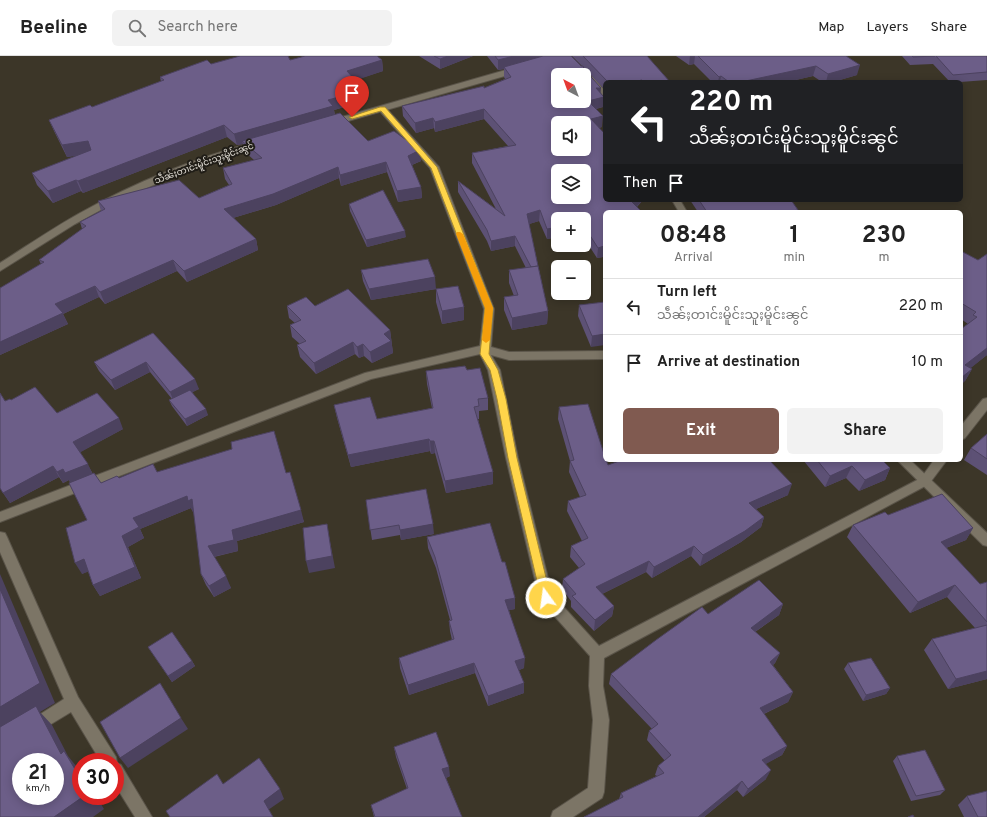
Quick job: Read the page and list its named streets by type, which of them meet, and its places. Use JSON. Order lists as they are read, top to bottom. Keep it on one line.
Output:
{"streets":{"street":["သဵၼ်ႈတၢင်းမိူင်းသူႈမိူင်းၼွင်"]},"north":"top left","page":{"header":"Beeline","search":"Search here","nav":["Map","Layers","Share"],"map_buttons":["+","−"],"turn":["220 m","သဵၼ်ႈတၢင်းမိူင်းသူႈမိူင်းၼွင်"],"then":"Then","eta":["08:48","Arrival","1","min","230","m"],"list":[{"name":"Turn left","note":"သဵၼ်ႈတၢင်းမိူင်းသူႈမိူင်းၼွင်","value":"220 m"},{"name":"Arrive at destination","value":"10 m"}],"buttons":["Exit","Share"],"speed":"21 km/h","limit":"30"}}
